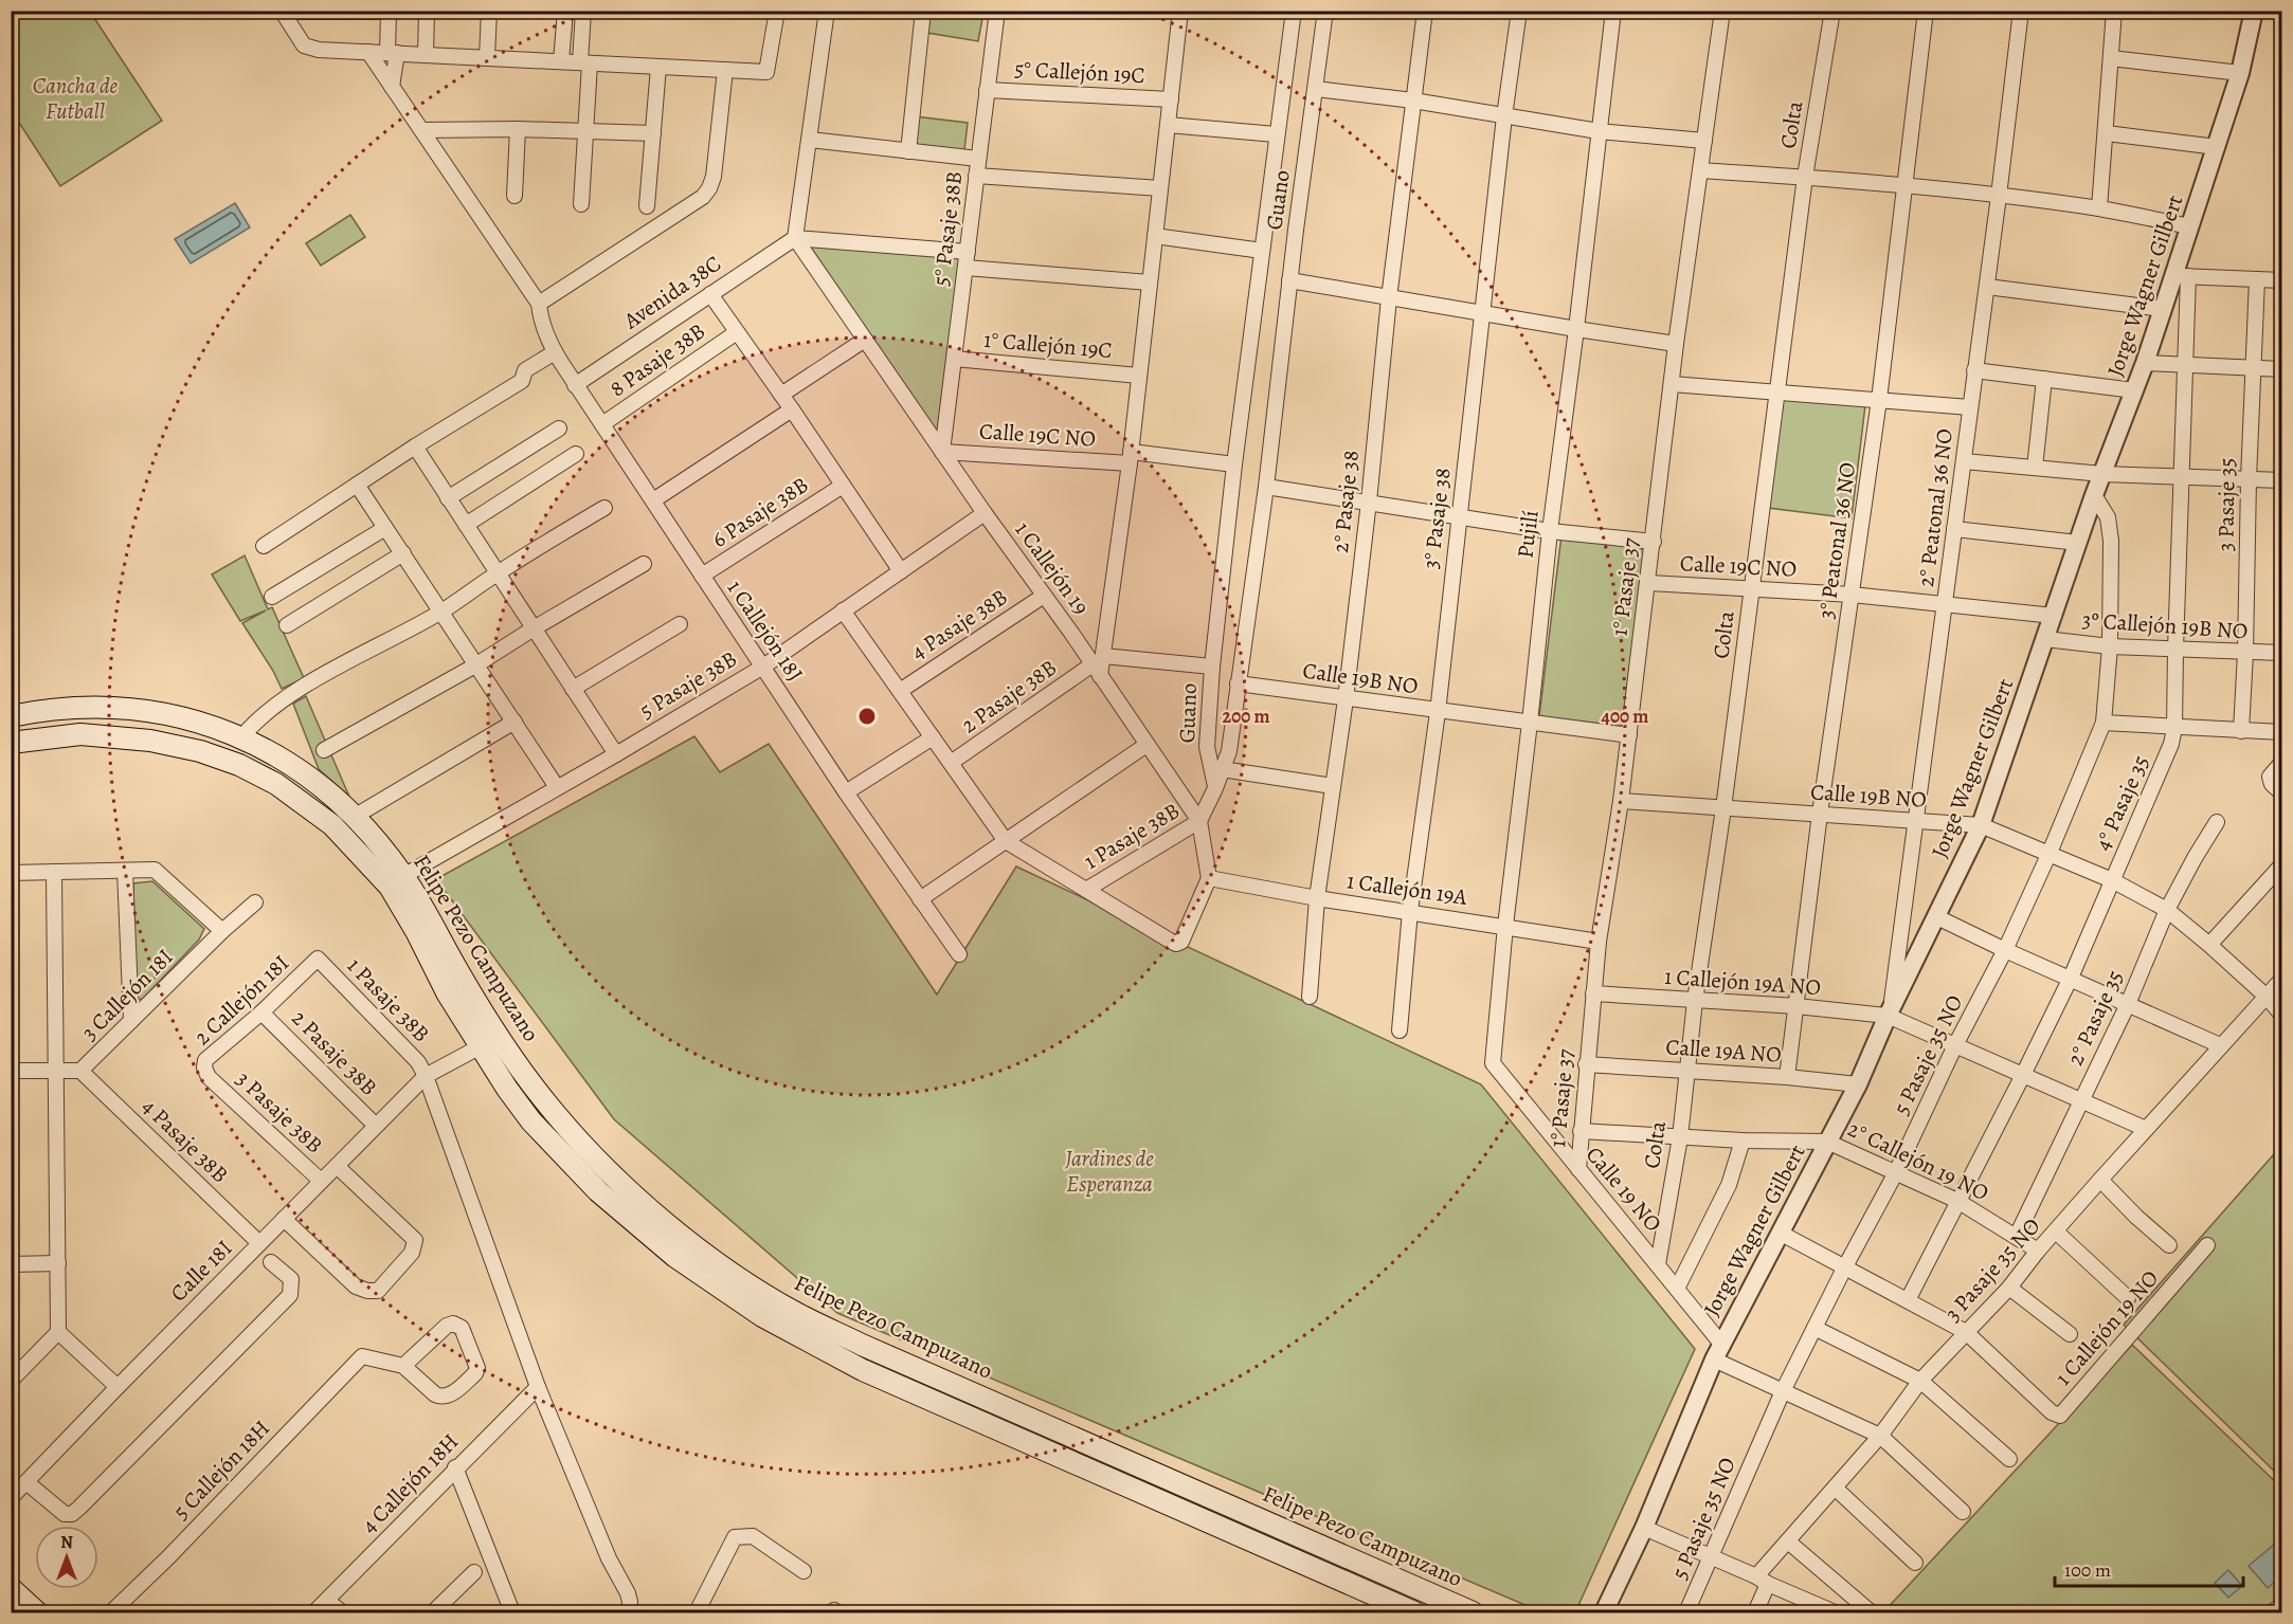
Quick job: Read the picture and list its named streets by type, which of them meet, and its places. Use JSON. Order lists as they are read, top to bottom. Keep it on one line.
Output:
{"streets":{"main road":["Felipe Pezo Campuzano"],"street":["5° Callejón 19C","Colta","Guano","5° Pasaje 38B","Jorge Wagner Gilbert","Avenida 38C","1° Callejón 19C","8 Pasaje 38B","Calle 19C NO","2° Pasaje 38","3 Pasaje 35","2° Peatonal 36 NO","6 Pasaje 38B","3° Pasaje 38","Pujilí","3° Peatonal 36 NO","1 Callejón 19","1° Pasaje 37","4 Pasaje 38B","3º Callejón 19B NO","1 Callejón 18J","Calle 19B NO","5 Pasaje 38B","2 Pasaje 38B","4° Pasaje 35","1 Pasaje 38B","1 Callejón 19A","1 Callejón 19A NO","3 Callejón 18I","2 Callejón 18I","2° Pasaje 35","Calle 19A NO","5 Pasaje 35 NO","3 Pasaje 38B","2° Callejón 19 NO","Calle 19 NO","3 Pasaje 35 NO","Calle 18I","1 Callejón 19 NO","5 Callejón 18H","4 Callejón 18H"]},"crossings":[["5° Callejón 19C","5° Pasaje 38B"],["Colta","Calle 19C NO"],["Colta","Calle 19B NO"],["Colta","1 Callejón 19A NO"],["Colta","Calle 19A NO"],["Colta","2° Callejón 19 NO"],["Colta","Calle 19 NO"],["Guano","Calle 19C NO"],["Guano","Calle 19B NO"],["5° Pasaje 38B","1° Callejón 19C"],["5° Pasaje 38B","Calle 19C NO"],["5° Pasaje 38B","1 Callejón 19"],["Jorge Wagner Gilbert","Calle 19C NO"],["Jorge Wagner Gilbert","2° Peatonal 36 NO"],["Jorge Wagner Gilbert","3º Callejón 19B NO"],["Jorge Wagner Gilbert","Calle 19B NO"],["Jorge Wagner Gilbert","4° Pasaje 35"],["Jorge Wagner Gilbert","1 Callejón 19A NO"],["Jorge Wagner Gilbert","Calle 19A NO"],["Jorge Wagner Gilbert","5 Pasaje 35 NO"],["Jorge Wagner Gilbert","2° Callejón 19 NO"],["Jorge Wagner Gilbert","Calle 19 NO"],["Jorge Wagner Gilbert","1 Callejón 19 NO"],["Avenida 38C","1 Callejón 19"],["Avenida 38C","1 Callejón 18J"],["8 Pasaje 38B","1 Callejón 18J"],["Calle 19C NO","2° Pasaje 38"],["Calle 19C NO","2° Peatonal 36 NO"],["Calle 19C NO","3° Pasaje 38"],["Calle 19C NO","Pujilí"],["Calle 19C NO","3° Peatonal 36 NO"],["Calle 19C NO","1 Callejón 19"],["Calle 19C NO","1° Pasaje 37"],["2° Pasaje 38","Calle 19B NO"],["2° Pasaje 38","1 Callejón 19A"],["3 Pasaje 35","3º Callejón 19B NO"],["2° Peatonal 36 NO","Calle 19B NO"],["2° Peatonal 36 NO","1 Callejón 19A NO"],["6 Pasaje 38B","1 Callejón 18J"],["3° Pasaje 38","Calle 19B NO"],["3° Pasaje 38","1 Callejón 19A"],["Pujilí","Calle 19B NO"],["Pujilí","1 Callejón 19A"],["Pujilí","Calle 19 NO"],["3° Peatonal 36 NO","Calle 19B NO"],["3° Peatonal 36 NO","1 Callejón 19A NO"],["3° Peatonal 36 NO","Calle 19A NO"],["1 Callejón 19","4 Pasaje 38B"],["1 Callejón 19","5 Pasaje 38B"],["1 Callejón 19","2 Pasaje 38B"],["1 Callejón 19","1 Pasaje 38B"],["1 Callejón 19","1 Callejón 19A"],["1° Pasaje 37","Calle 19B NO"],["1° Pasaje 37","1 Callejón 19A"],["1° Pasaje 37","1 Callejón 19A NO"],["1° Pasaje 37","Calle 19A NO"],["1° Pasaje 37","2° Callejón 19 NO"],["1° Pasaje 37","Calle 19 NO"],["4 Pasaje 38B","3 Callejón 18I"],["4 Pasaje 38B","Calle 18I"],["3º Callejón 19B NO","4° Pasaje 35"],["3º Callejón 19B NO","5 Pasaje 35 NO"],["1 Callejón 18J","5 Pasaje 38B"],["Calle 19B NO","4° Pasaje 35"],["Calle 19B NO","2° Pasaje 35"],["Calle 19B NO","5 Pasaje 35 NO"],["Calle 19B NO","3 Pasaje 35 NO"],["5 Pasaje 38B","Felipe Pezo Campuzano"],["2 Pasaje 38B","2 Callejón 18I"],["2 Pasaje 38B","Calle 18I"],["4° Pasaje 35","2° Callejón 19 NO"],["4° Pasaje 35","1 Callejón 19 NO"],["1 Pasaje 38B","2 Callejón 18I"],["1 Pasaje 38B","Calle 18I"],["1 Pasaje 38B","4 Callejón 18H"],["Felipe Pezo Campuzano","Calle 18I"],["2 Callejón 18I","3 Pasaje 38B"],["2° Pasaje 35","2° Callejón 19 NO"],["5 Pasaje 35 NO","2° Callejón 19 NO"],["5 Pasaje 35 NO","Calle 19 NO"],["5 Pasaje 35 NO","1 Callejón 19 NO"],["3 Pasaje 38B","Calle 18I"],["2° Callejón 19 NO","3 Pasaje 35 NO"],["Calle 19 NO","3 Pasaje 35 NO"],["3 Pasaje 35 NO","1 Callejón 19 NO"]],"parks":["Cancha de Futball","Jardines de Esperanza"],"scale_bar":"100 m","north":"top","rings":["200 m","400 m"]}
